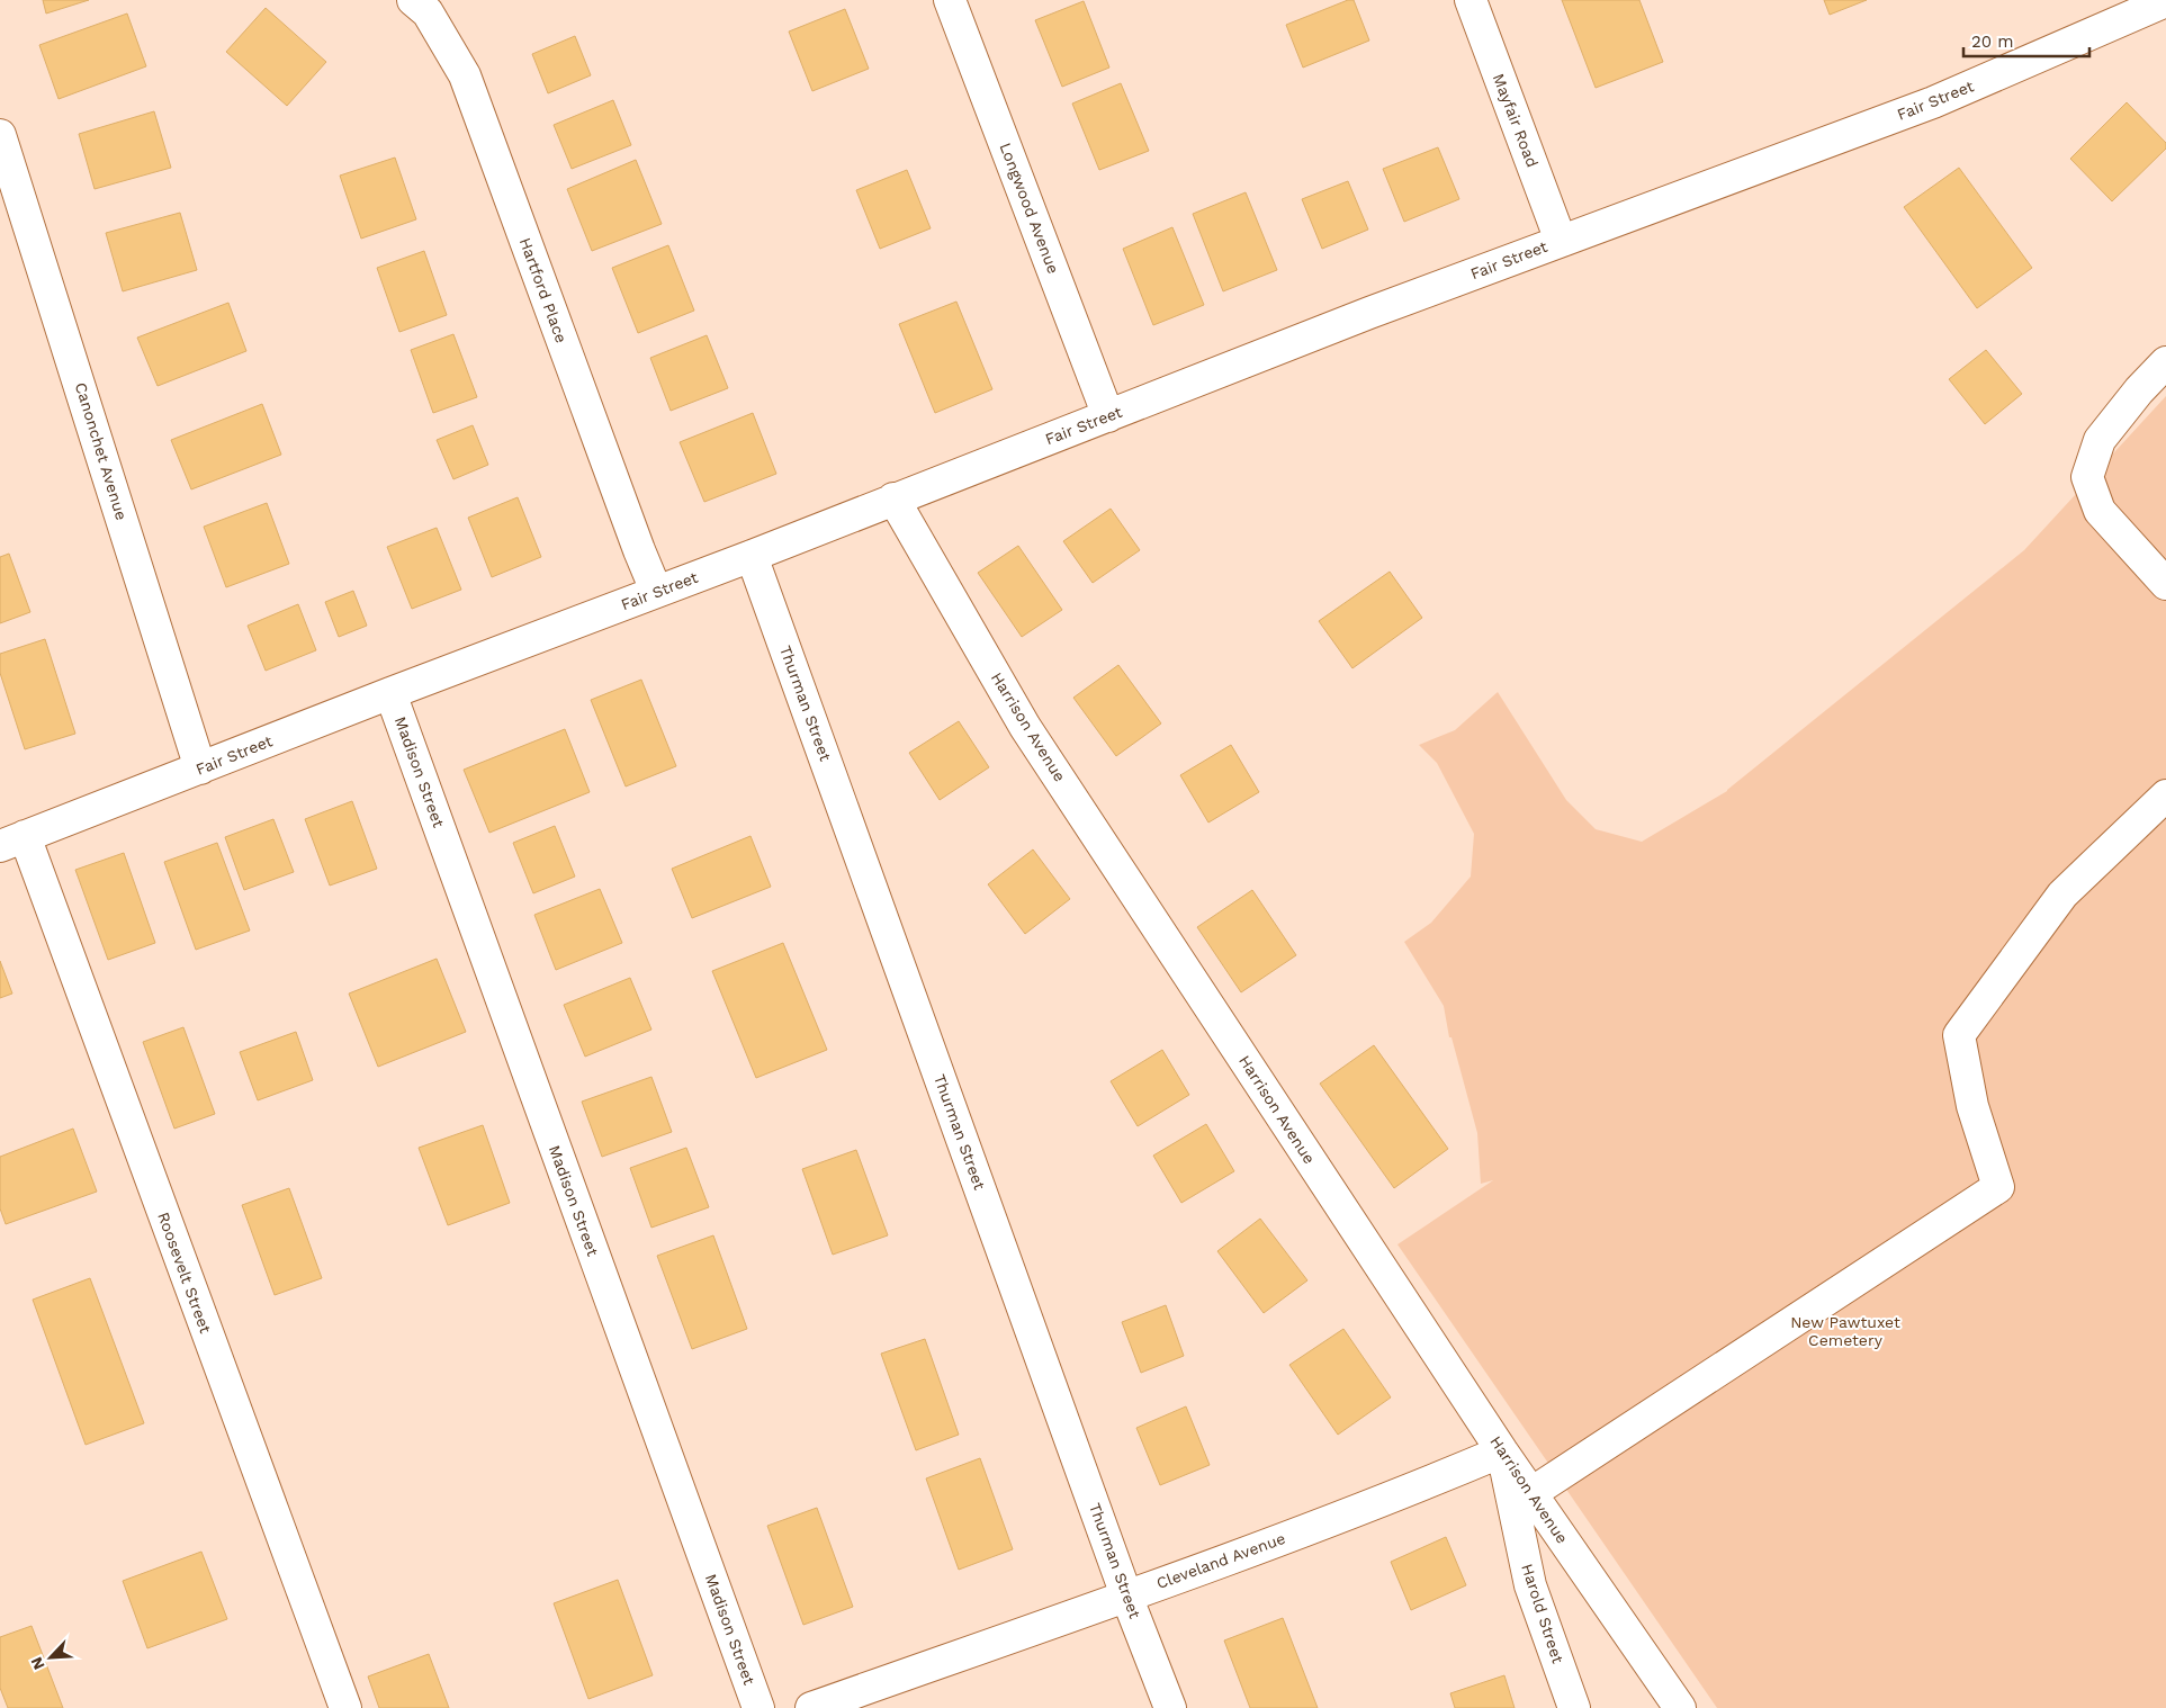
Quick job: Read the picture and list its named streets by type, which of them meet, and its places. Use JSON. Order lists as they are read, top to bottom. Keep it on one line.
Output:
{"streets":{"street":["Fair Street","Mayfair Road","Longwood Avenue","Hartford Place","Canonchet Avenue","Thurman Street","Harrison Avenue","Madison Street","Roosevelt Street","Cleveland Avenue","Harold Street"]},"crossings":[["Fair Street","Mayfair Road"],["Fair Street","Longwood Avenue"],["Fair Street","Hartford Place"],["Fair Street","Canonchet Avenue"],["Fair Street","Thurman Street"],["Fair Street","Harrison Avenue"],["Fair Street","Madison Street"],["Fair Street","Roosevelt Street"],["Thurman Street","Cleveland Avenue"],["Harrison Avenue","Cleveland Avenue"],["Harrison Avenue","Harold Street"],["Cleveland Avenue","Harold Street"]],"parks":["New Pawtuxet Cemetery"],"scale_bar":"20 m","north":"bottom left"}
